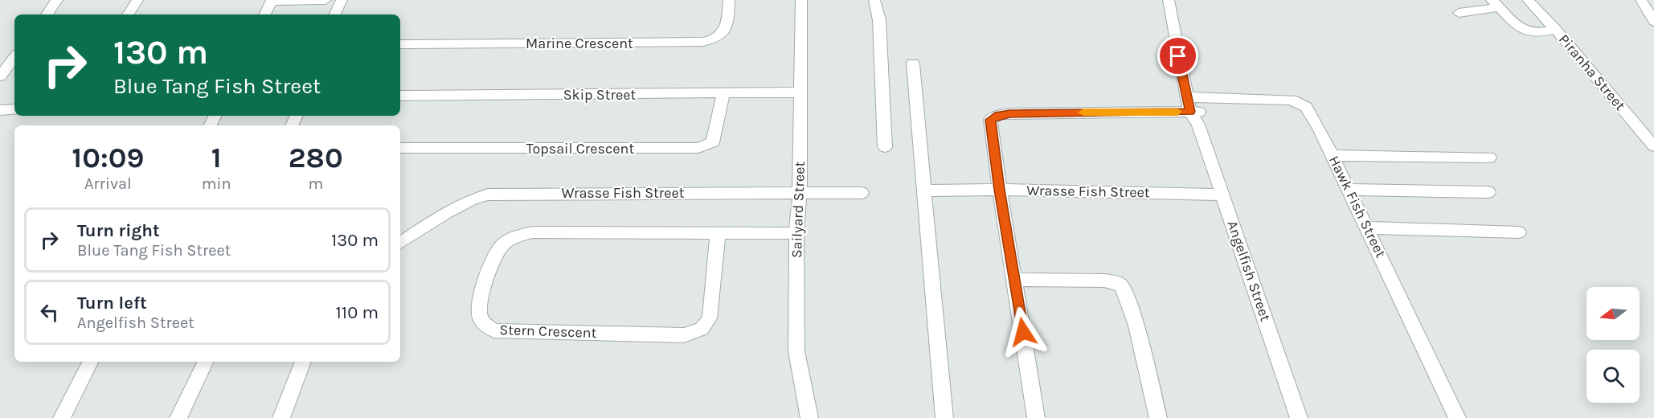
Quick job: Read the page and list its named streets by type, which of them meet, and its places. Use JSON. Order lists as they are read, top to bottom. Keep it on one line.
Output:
{"streets":{"street":["Marine Crescent","Piranha Street","Skip Street","Topsail Crescent","Wrasse Fish Street","Hawk Fish Street","Sailyard Street","Angelfish Street","Stern Crescent"]},"crossings":[["Skip Street","Topsail Crescent"],["Skip Street","Sailyard Street"],["Wrasse Fish Street","Sailyard Street"],["Wrasse Fish Street","Angelfish Street"],["Hawk Fish Street","Angelfish Street"],["Sailyard Street","Stern Crescent"]],"north":"left","page":{"turn":["130 m","Blue Tang Fish Street"],"eta":["10:09","Arrival","1","min","280","m"],"list":[{"name":"Turn right","note":"Blue Tang Fish Street","value":"130 m"},{"name":"Turn left","note":"Angelfish Street","value":"110 m"}]}}
